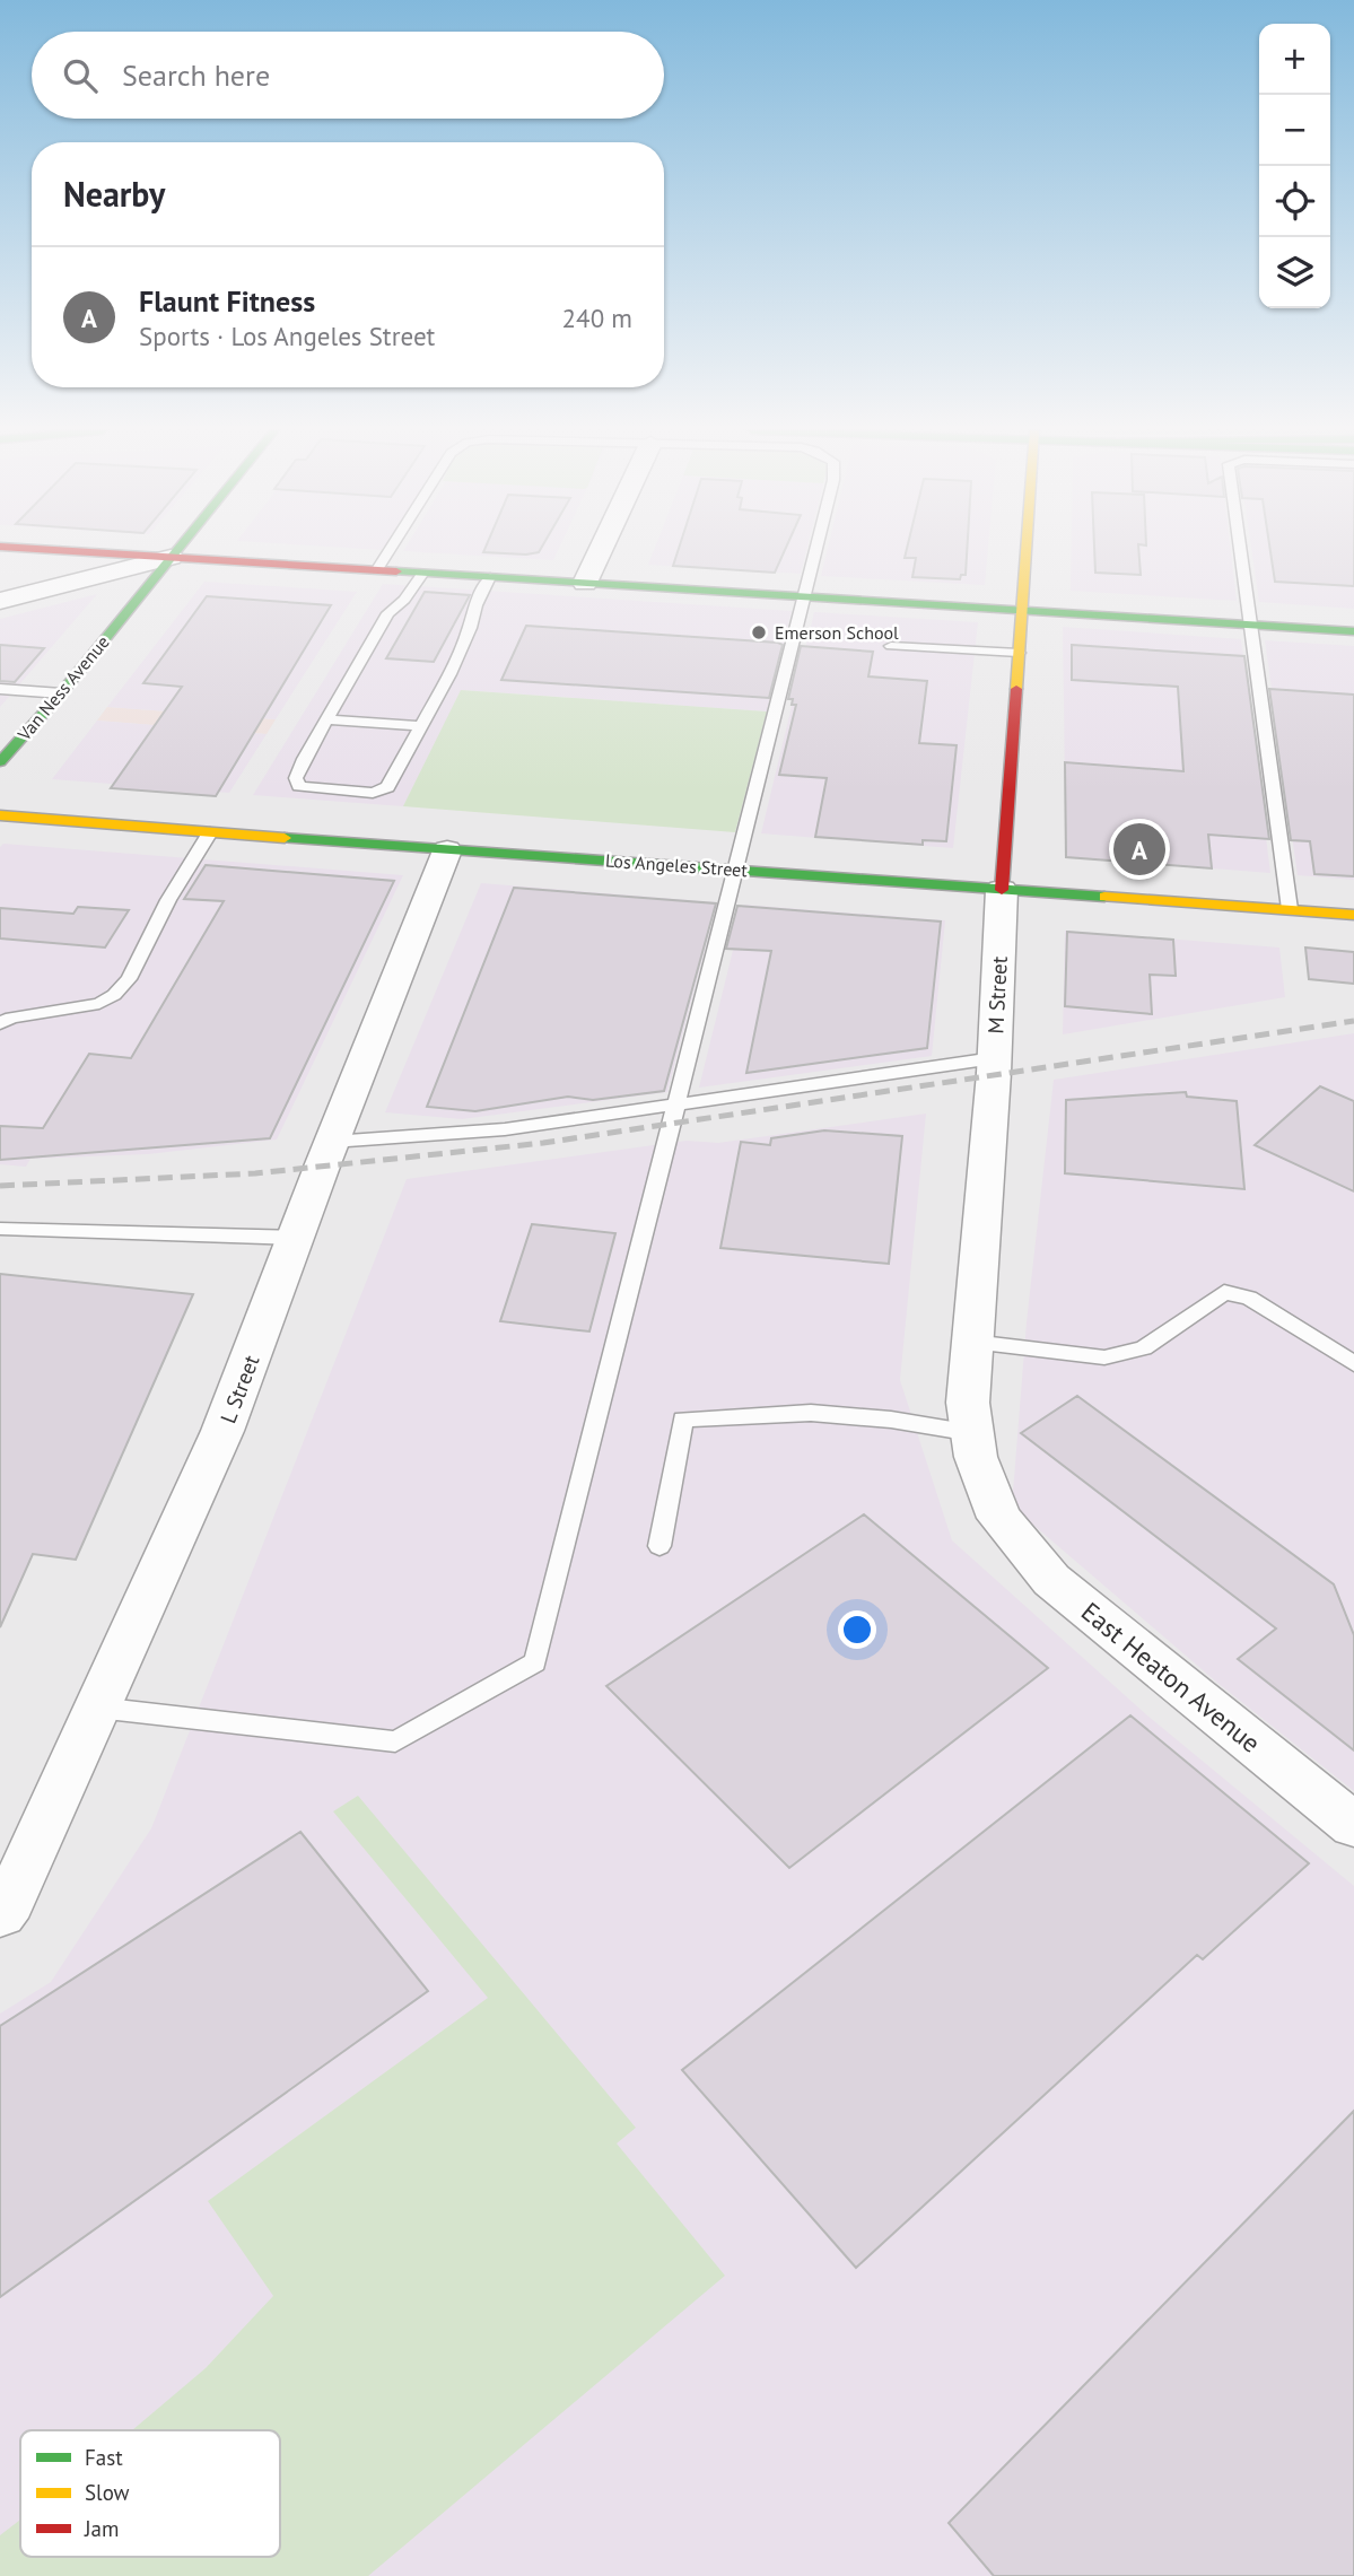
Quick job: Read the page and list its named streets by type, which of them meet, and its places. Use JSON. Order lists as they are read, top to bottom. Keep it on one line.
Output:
{"streets":{"main road":["Van Ness Avenue","Los Angeles Street","M Street"],"street":["L Street","East Heaton Avenue"]},"crossings":[["Los Angeles Street","M Street"],["Los Angeles Street","L Street"],["M Street","East Heaton Avenue"]],"places":["Emerson School"],"legend":["Fast","Slow","Jam"],"page":{"map_buttons":["+","−"],"search":"Search here","heading":"Nearby","list":[{"mark":"A","name":"Flaunt Fitness","note":"Sports · Los Angeles Street","value":"240 m"}],"pins":"A"}}
